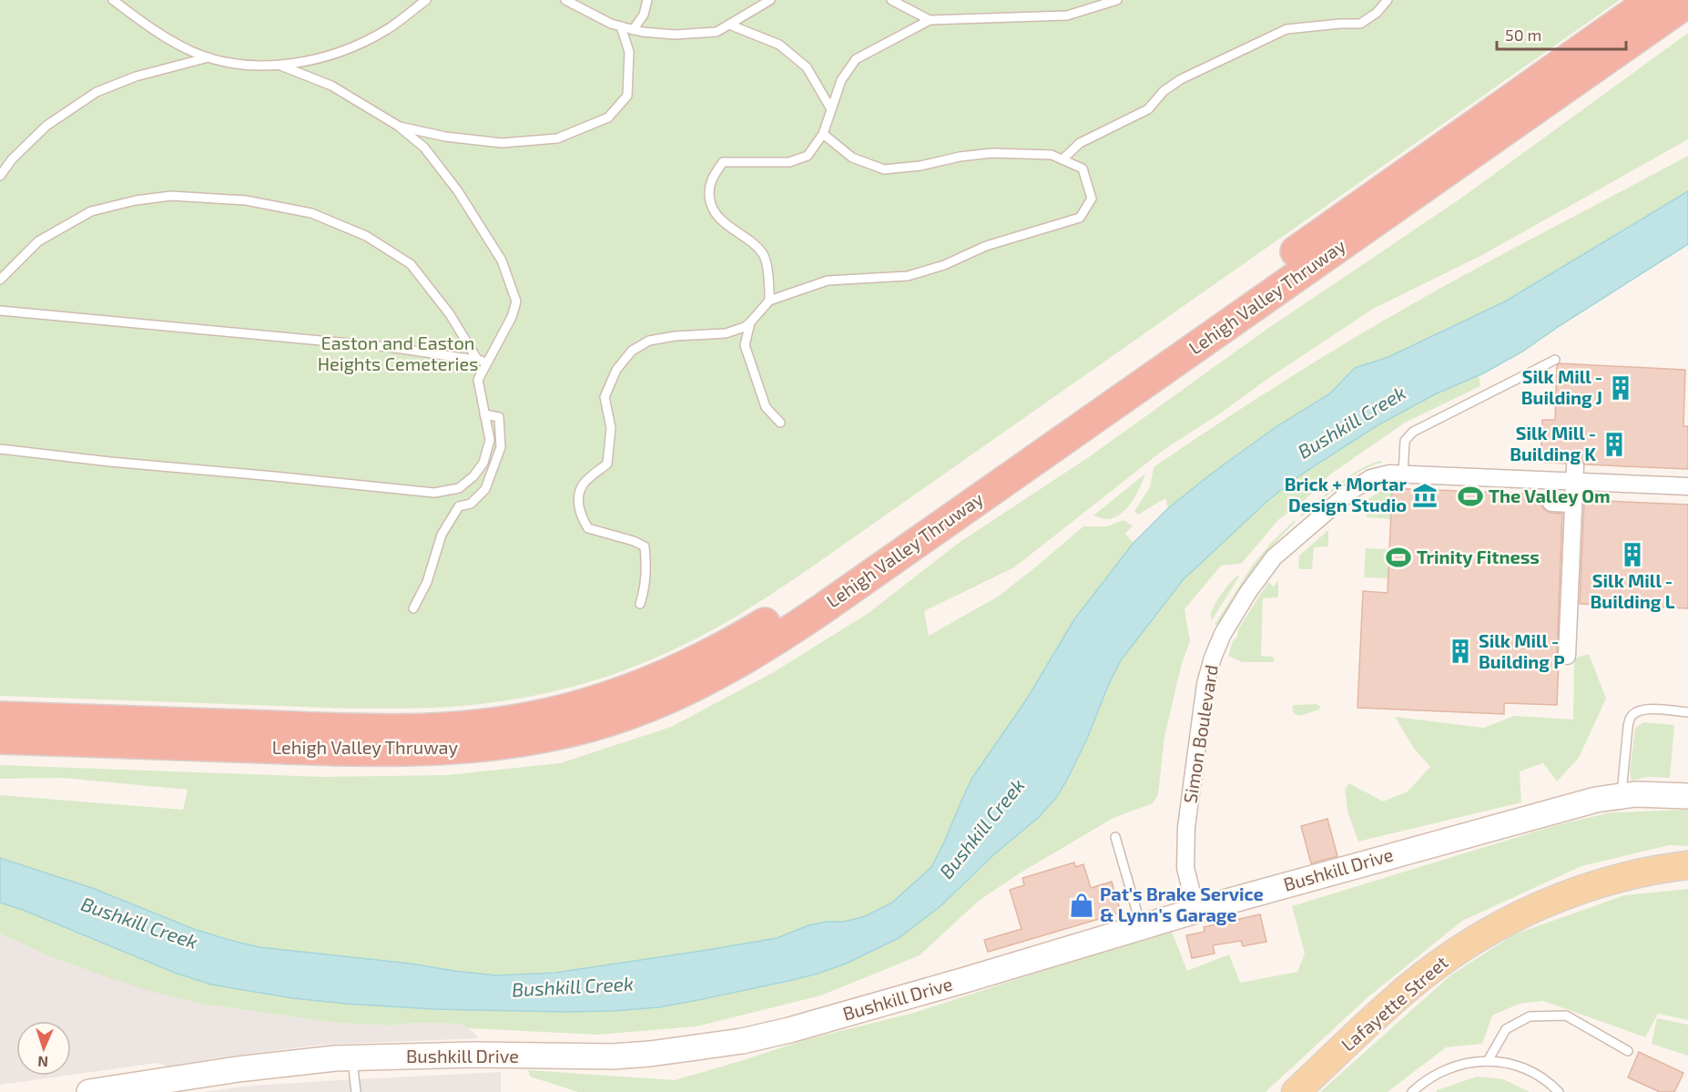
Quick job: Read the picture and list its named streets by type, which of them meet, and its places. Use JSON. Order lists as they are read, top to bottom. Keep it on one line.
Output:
{"streets":{"highway":["Lehigh Valley Thruway"],"main road":["Lafayette Street"],"street":["Simon Boulevard","Bushkill Drive"]},"crossings":[["Simon Boulevard","Bushkill Drive"]],"water":["Bushkill Creek"],"parks":["Easton and Easton Heights Cemeteries"],"places":{"building":["Silk Mill - Building J","Silk Mill - Building K","Silk Mill - Building L","Silk Mill - Building P"],"museum":["Brick + Mortar Design Studio"],"sports":["The Valley Om","Trinity Fitness"],"shop":["Pat's Brake Service & Lynn's Garage"]},"scale_bar":"50 m","north":"bottom"}
